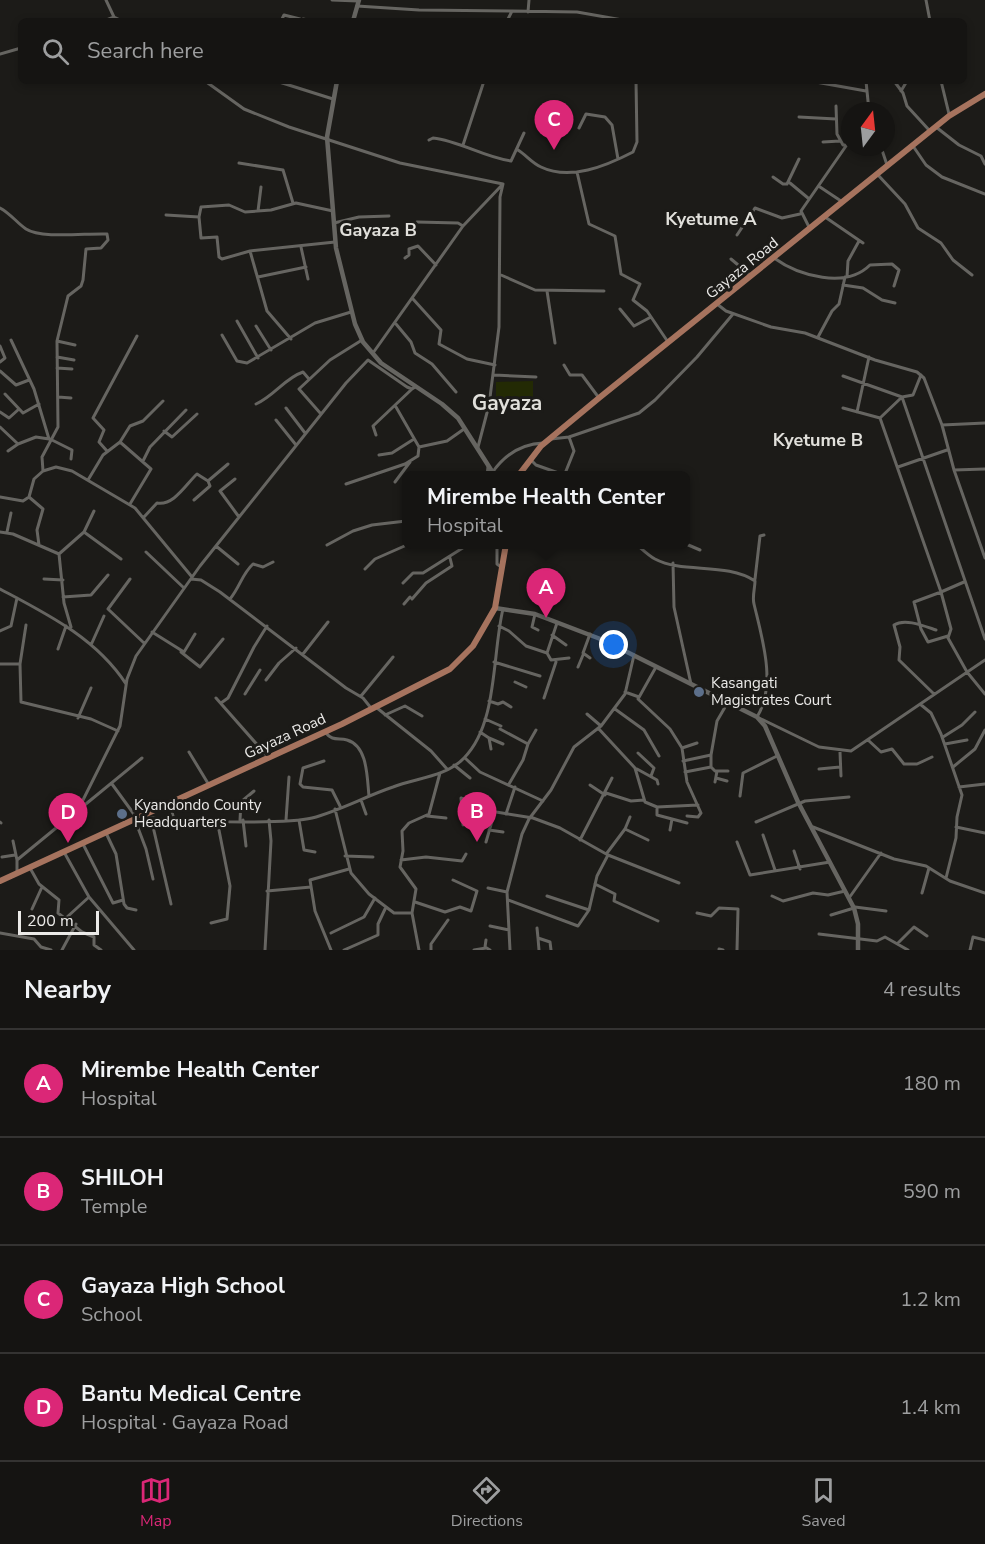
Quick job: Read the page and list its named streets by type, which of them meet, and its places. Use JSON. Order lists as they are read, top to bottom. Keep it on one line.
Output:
{"streets":{"main road":["Gayaza Road"]},"districts":["Kyetume A","Gayaza B","Gayaza","Kyetume B"],"places":["Kasangati Magistrates Court","Kyandondo County Headquarters"],"scale_bar":"200 m","north":"top","page":{"search":"Search here","pins":["C","A","B","D"],"popup":["Mirembe Health Center","Hospital"],"scale":"200 m","heading":["Nearby","4 results"],"list":[{"mark":"A","name":"Mirembe Health Center","note":"Hospital","value":"180 m"},{"mark":"B","name":"SHILOH","note":"Temple","value":"590 m"},{"mark":"C","name":"Gayaza High School","note":"School","value":"1.2 km"},{"mark":"D","name":"Bantu Medical Centre","note":"Hospital · Gayaza Road","value":"1.4 km"}],"nav":["Map","Directions","Saved"]}}
